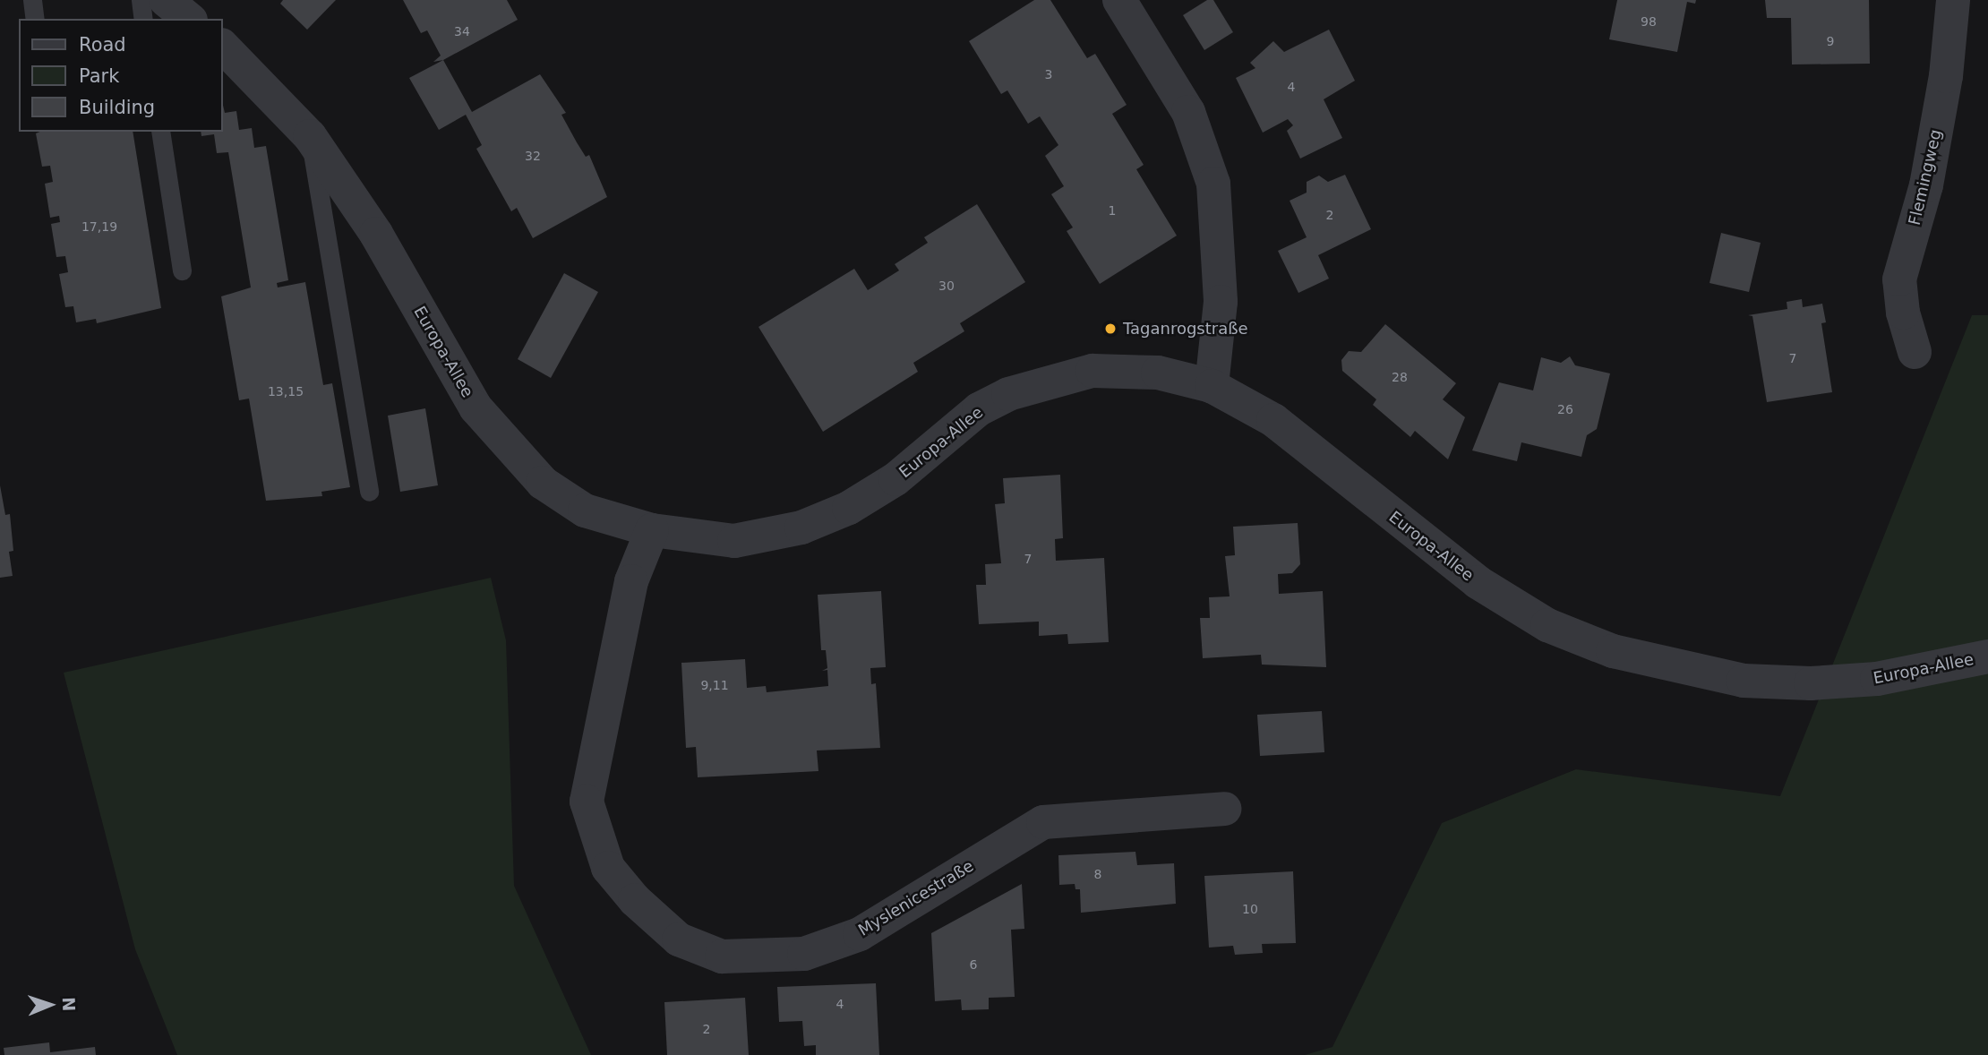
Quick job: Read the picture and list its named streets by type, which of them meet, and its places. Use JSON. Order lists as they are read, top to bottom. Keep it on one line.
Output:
{"streets":{"street":["Flemingweg","Europa-Allee","Myslenicestraße"]},"crossings":[["Europa-Allee","Myslenicestraße"]],"places":["Taganrogstraße"],"house_numbers":["98","34","9","3","4","32","1","2","17,19","30","7","28","13,15","26","7","9,11","8","10","6","4","2"],"legend":["Road","Park","Building"],"north":"right"}
